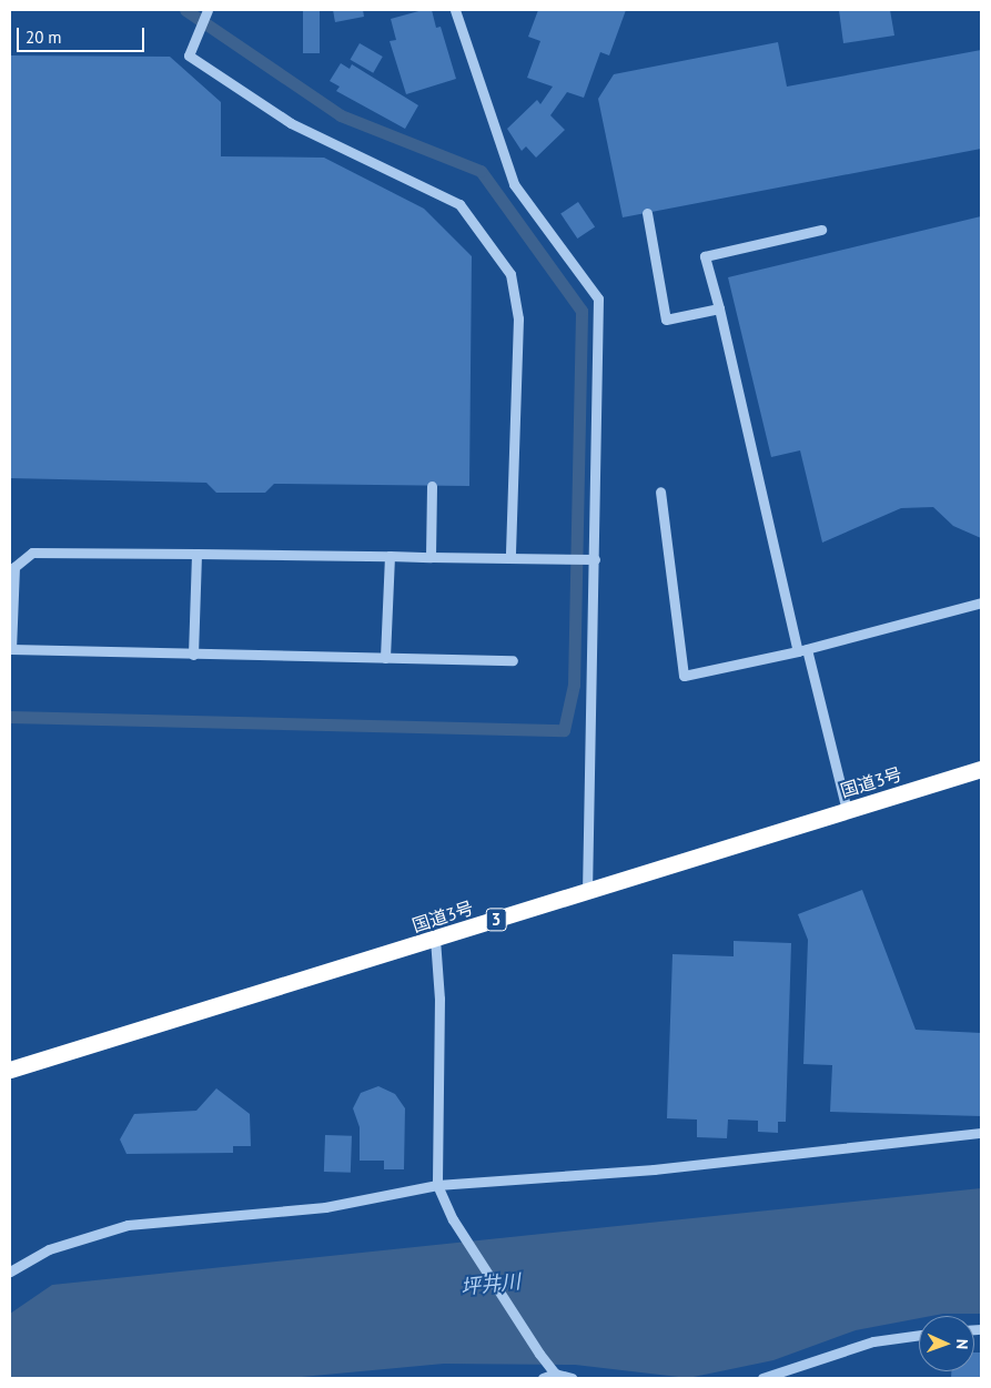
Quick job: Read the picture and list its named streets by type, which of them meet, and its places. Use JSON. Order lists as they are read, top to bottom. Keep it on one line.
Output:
{"streets":{"highway":["国道3号","3"]},"water":["坪井川"],"scale_bar":"20 m","north":"right"}
